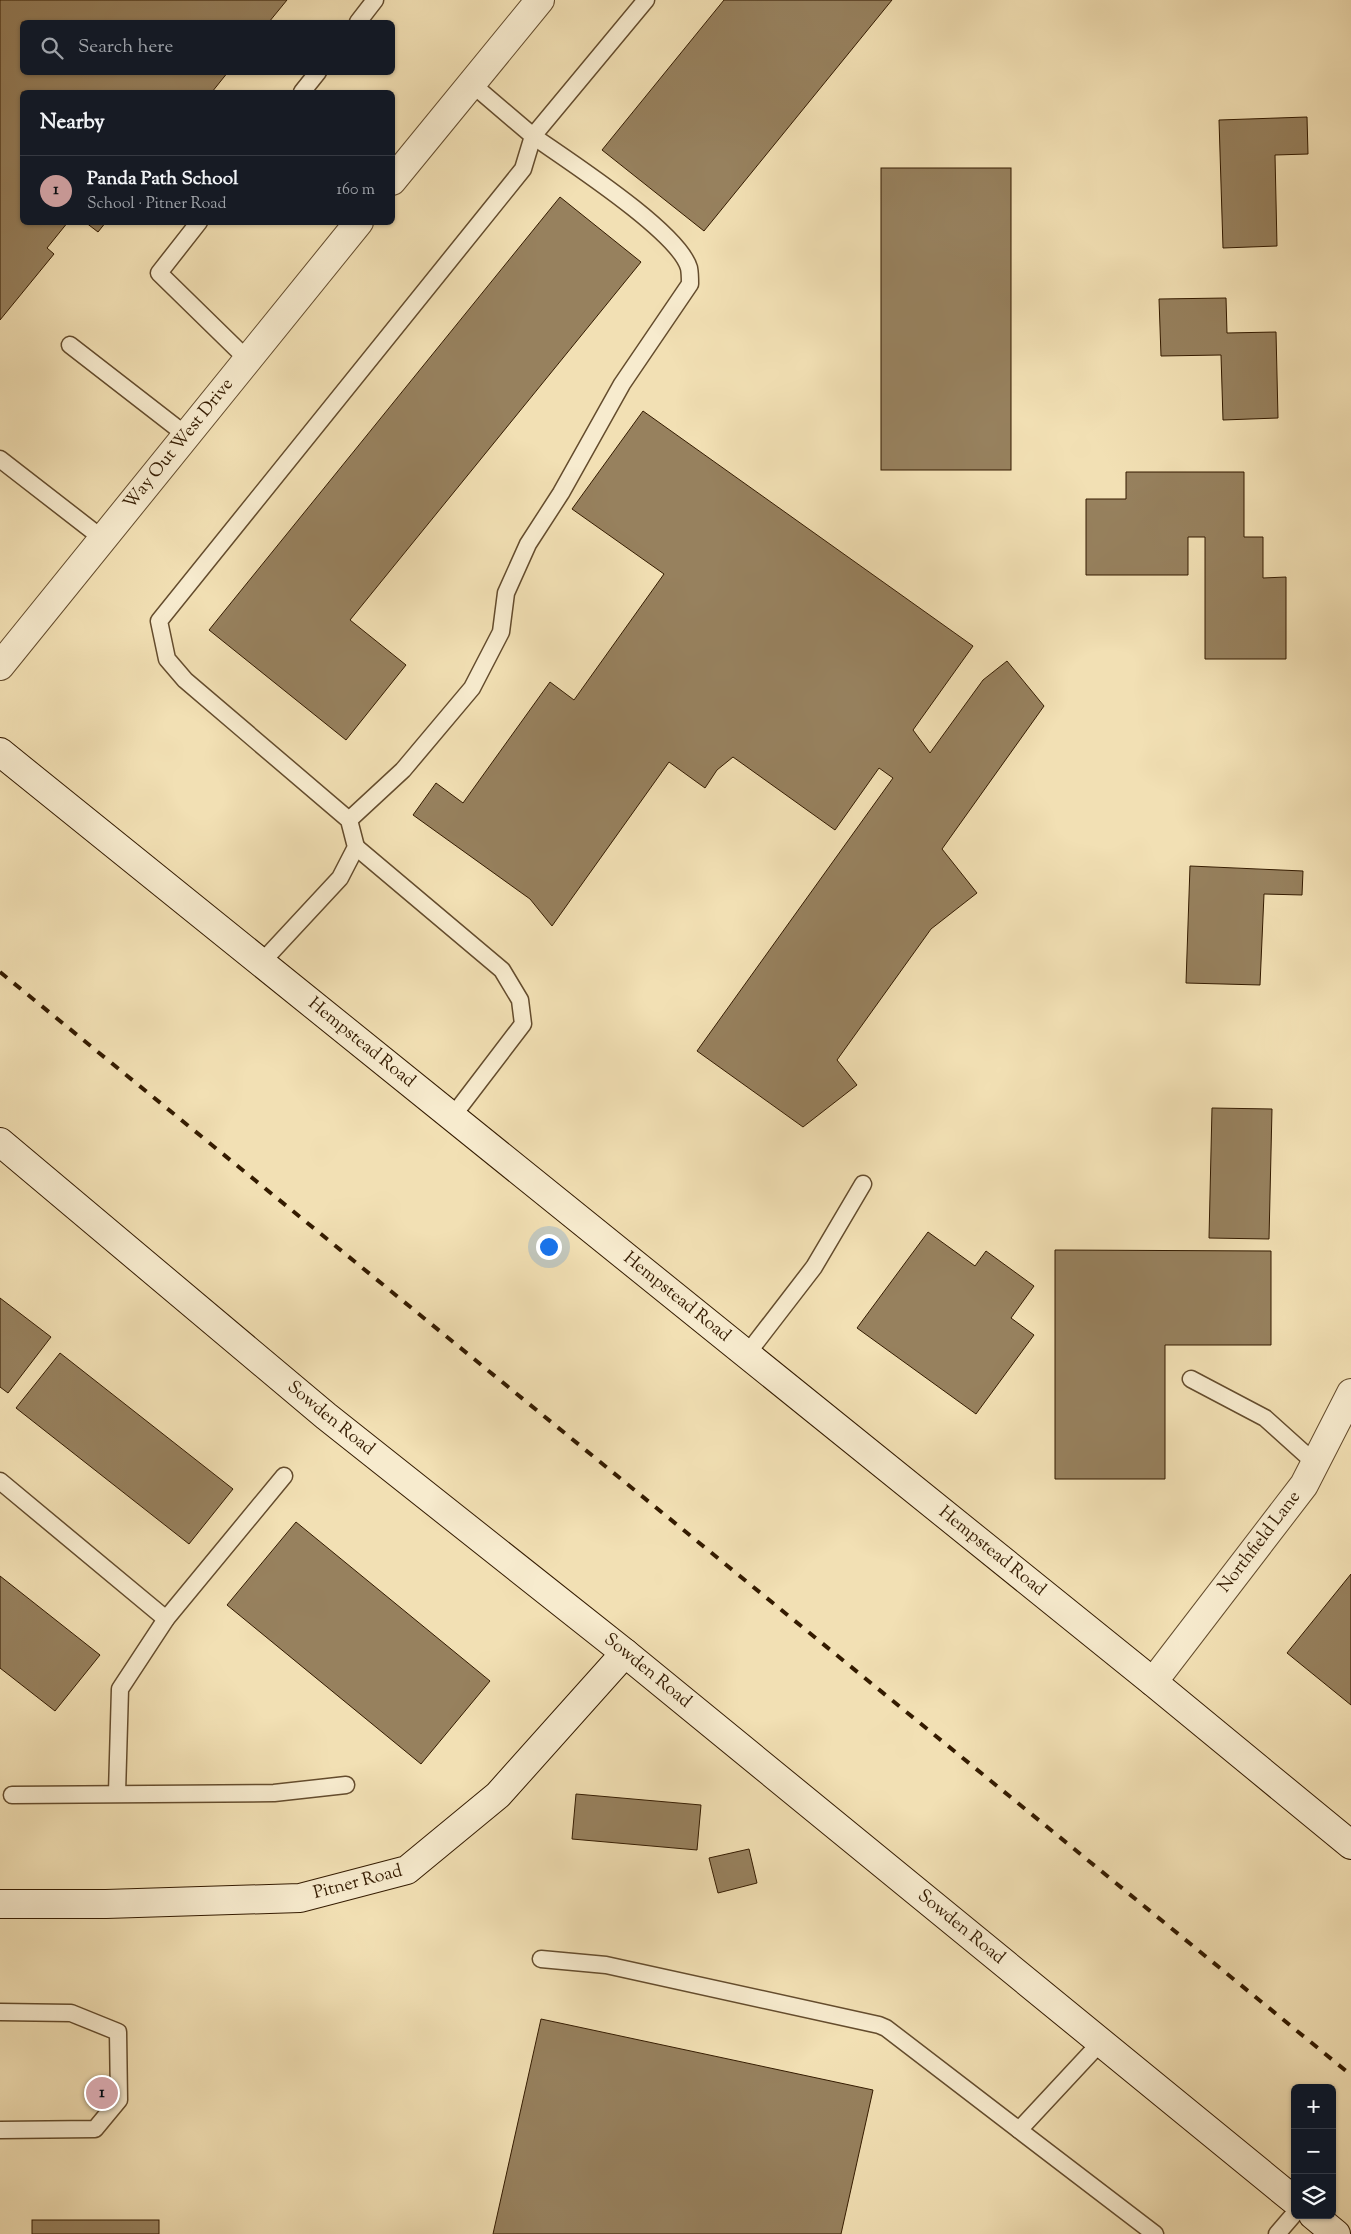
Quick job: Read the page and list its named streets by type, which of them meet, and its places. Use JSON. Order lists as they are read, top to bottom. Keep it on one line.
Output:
{"streets":{"street":["Way Out West Drive","Hempstead Road","Sowden Road","Northfield Lane","Pitner Road"]},"crossings":[["Hempstead Road","Northfield Lane"],["Sowden Road","Pitner Road"]],"page":{"search":"Search here","heading":"Nearby","list":[{"mark":"1","name":"Panda Path School","note":"School · Pitner Road","value":"160 m"}],"pins":"1","map_buttons":["+","−"]}}
